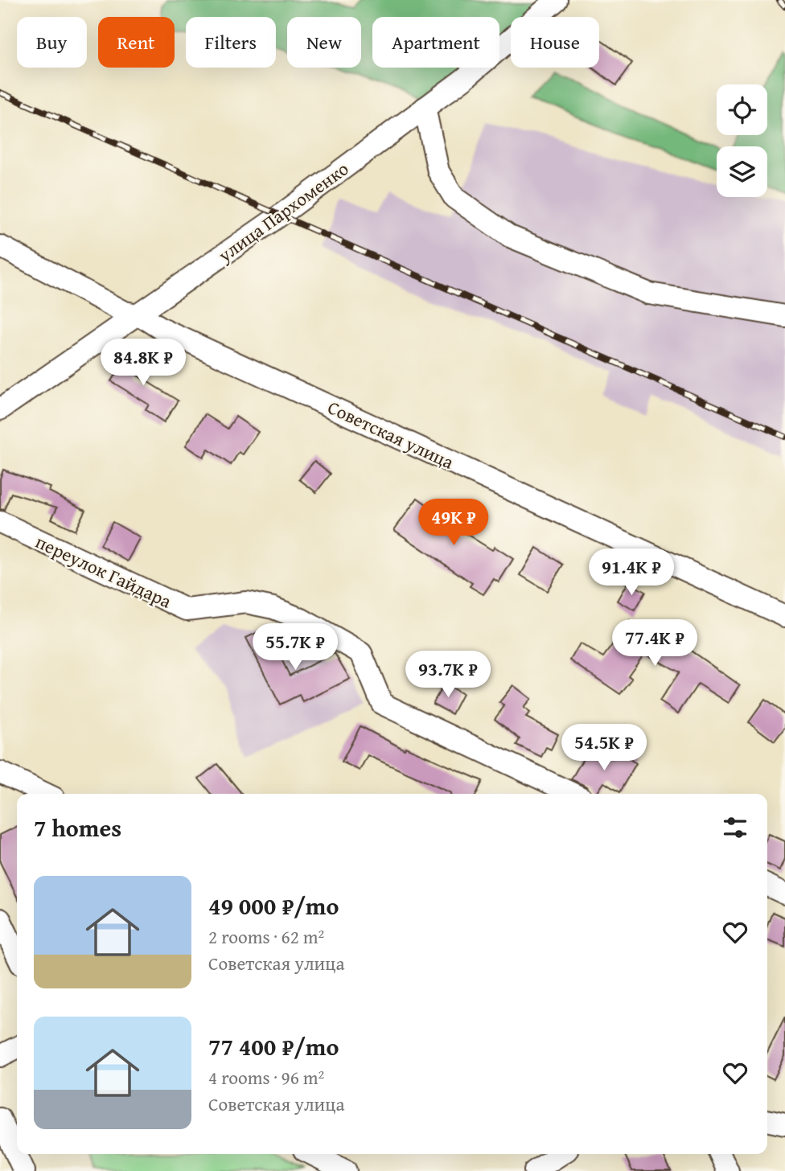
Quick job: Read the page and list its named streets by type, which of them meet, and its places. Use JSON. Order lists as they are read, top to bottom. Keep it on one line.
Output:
{"streets":{"street":["улица Пархоменко","Советская улица","переулок Гайдара"]},"crossings":[["улица Пархоменко","Советская улица"]],"page":{"chip":["Buy","Rent","Filters","New","Apartment","House"],"price":["84.8K ₽","49K ₽","91.4K ₽","77.4K ₽","55.7K ₽","93.7K ₽","54.5K ₽"],"heading":"7 homes","list":[{"name":"49 000 ₽/mo","note":"2 rooms · 62 m² · Советская улица"},{"name":"77 400 ₽/mo","note":"4 rooms · 96 m² · Советская улица"}]}}
